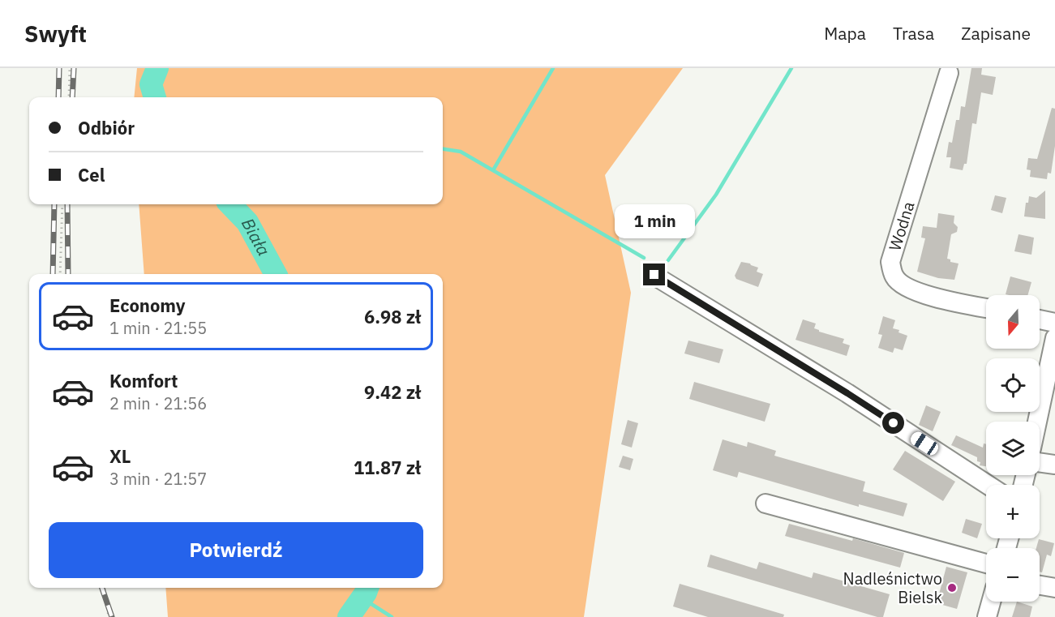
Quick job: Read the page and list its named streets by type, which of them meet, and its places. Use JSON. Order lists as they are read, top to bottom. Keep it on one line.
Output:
{"streets":{"street":["Wodna"]},"water":["Biała"],"places":["Nadleśnictwo Bielsk"],"north":"bottom","page":{"header":"Swyft","nav":["Mapa","Trasa","Zapisane"],"banner":["Odbiór","Cel"],"bubble":"1 min","list":[{"name":"Economy","note":"1 min · 21:55","value":"6.98 zł"},{"name":"Komfort","note":"2 min · 21:56","value":"9.42 zł"},{"name":"XL","note":"3 min · 21:57","value":"11.87 zł"}],"map_buttons":["+","−"],"buttons":"Potwierdź"}}
